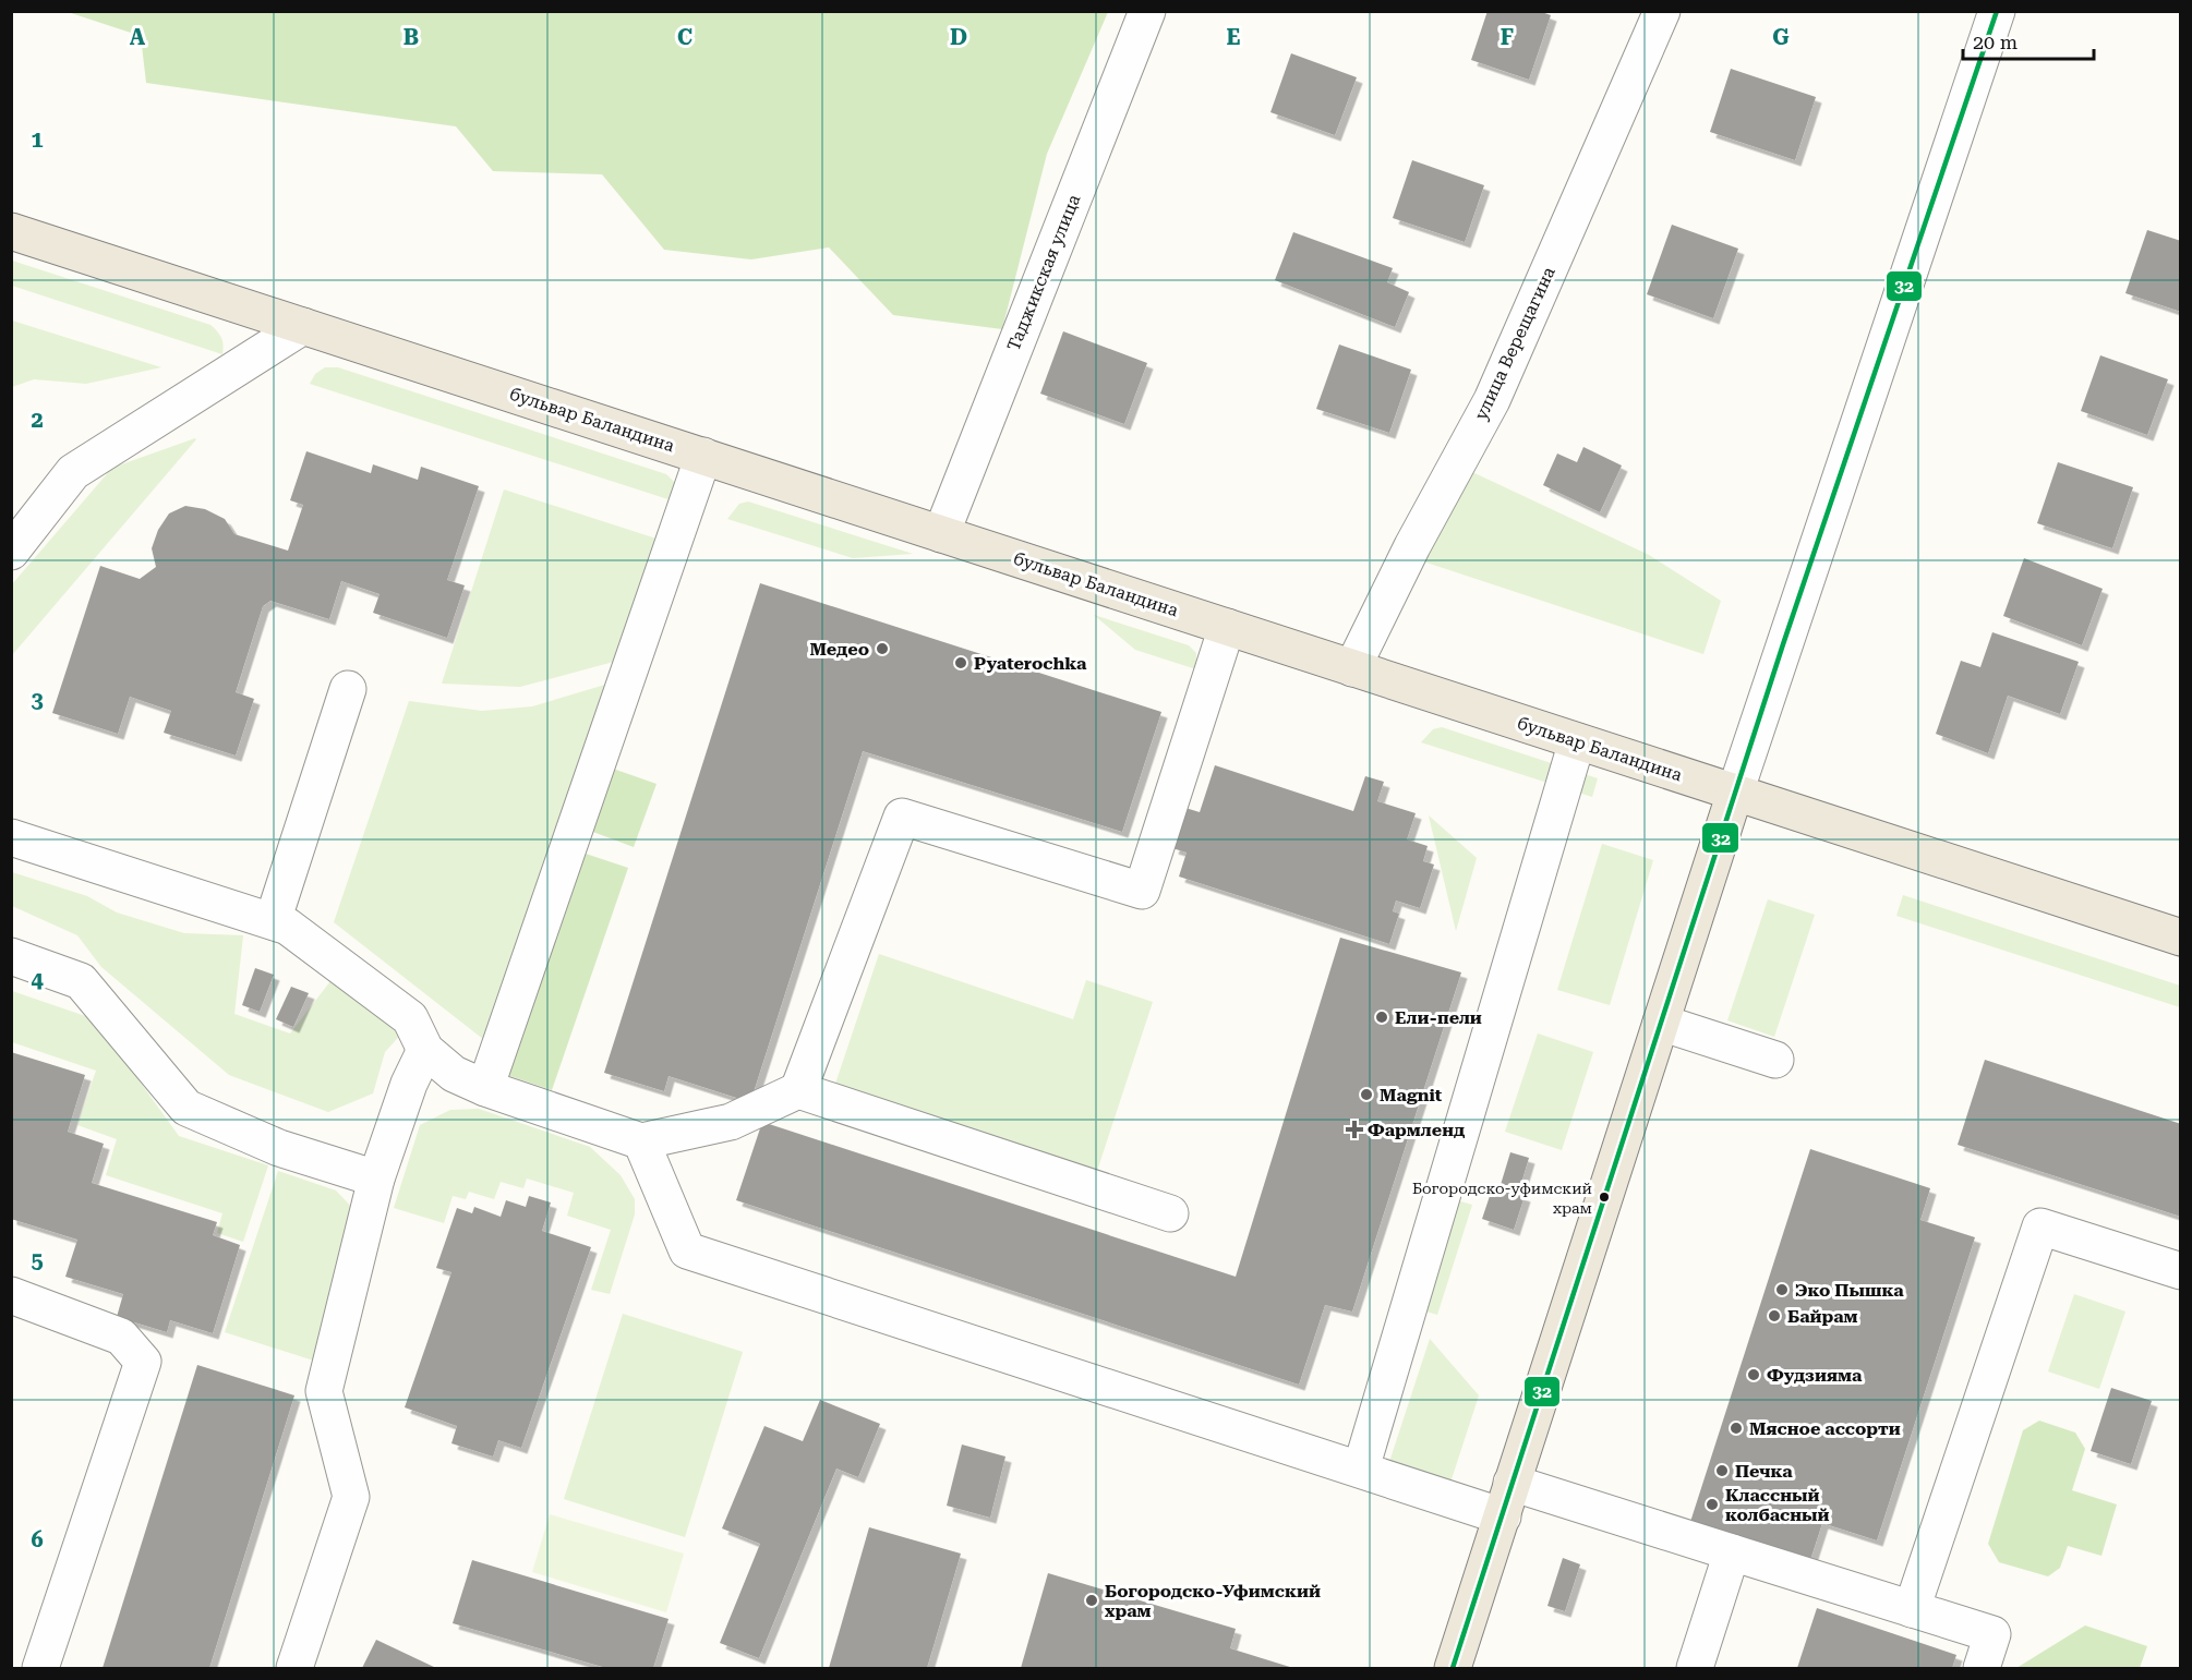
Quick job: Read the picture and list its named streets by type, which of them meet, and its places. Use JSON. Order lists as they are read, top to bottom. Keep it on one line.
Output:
{"streets":{"main road":["бульвар Баландина"],"street":["Таджикская улица","улица Верещагина"]},"crossings":[["Таджикская улица","бульвар Баландина"],["улица Верещагина","бульвар Баландина"]],"places":{"other":["Медео","Pyaterochka","Ели-пели","Magnit","Богородско-уфимский храм","Эко Пышка","Байрам","Фудзияма","Мясное ассорти","Печка","Классный колбасный","Богородско-Уфимский храм"],"health":["Фармленд"]},"lines":["transit line 32"],"scale_bar":"20 m","grid":{"columns":["A","B","C","D","E","F","G"],"rows":["1","2","3","4","5","6"]}}
